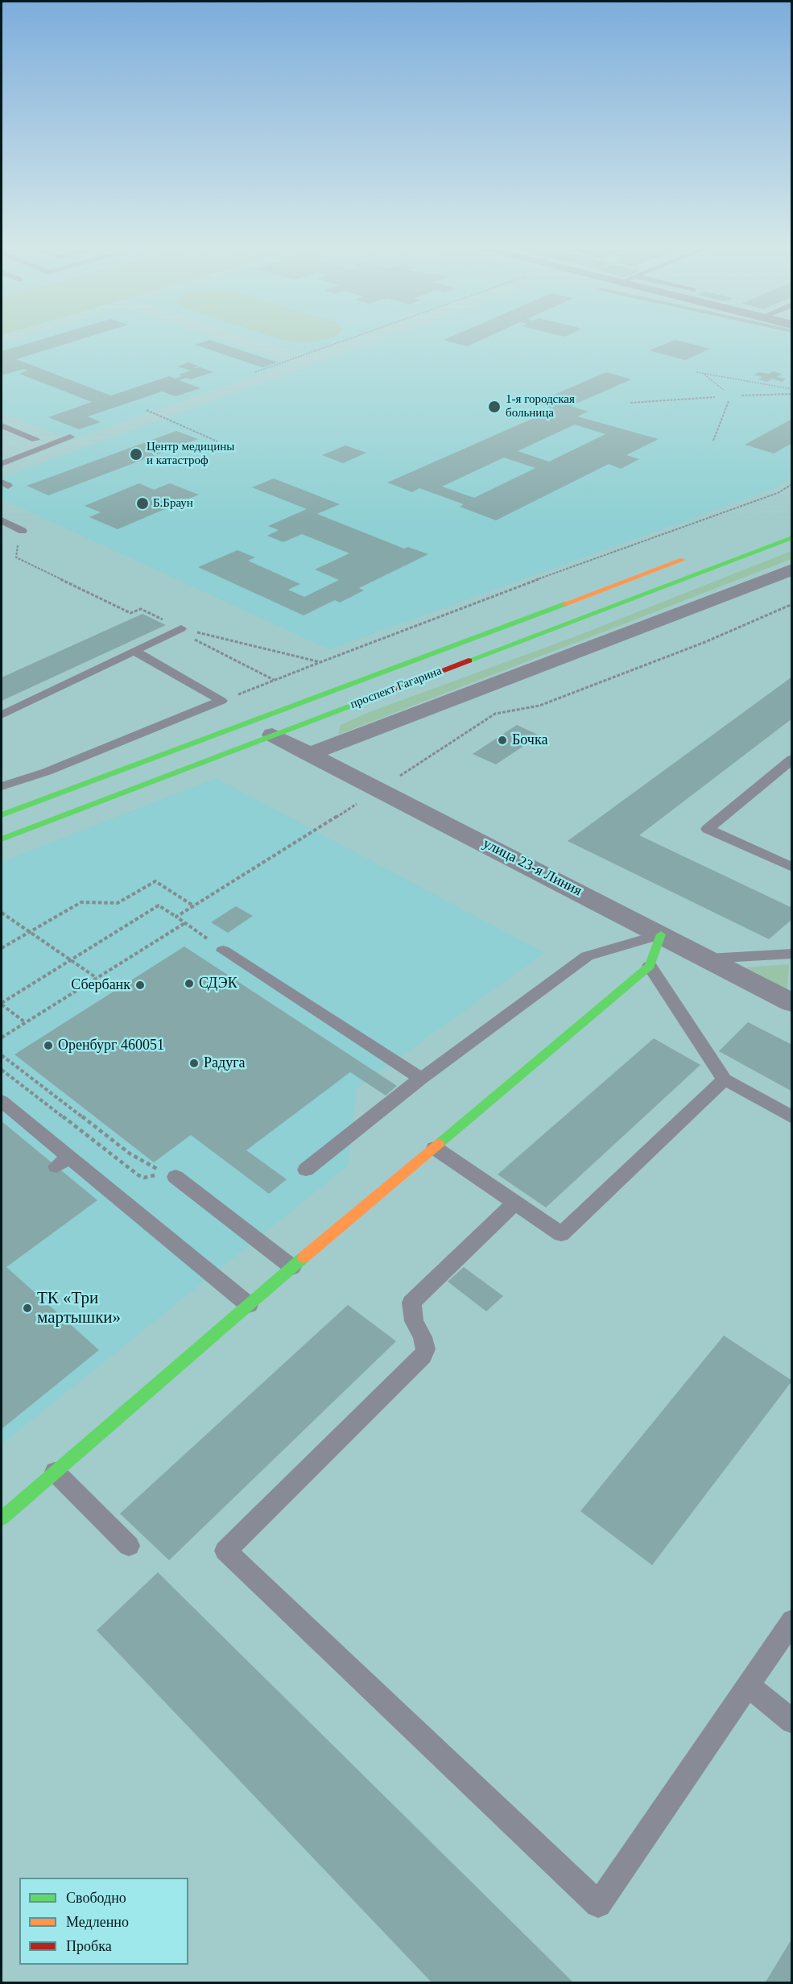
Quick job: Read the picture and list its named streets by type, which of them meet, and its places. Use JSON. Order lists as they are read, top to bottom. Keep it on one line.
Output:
{"streets":{"main road":["проспект Гагарина"],"street":["улица 23-я Линия"]},"crossings":[["проспект Гагарина","улица 23-я Линия"]],"places":["1-я городская больница","Центр медицины и катастроф","Б.Браун","Бочка","СДЭК","Сбербанк","Оренбург 460051","Радуга","ТК «Три мартышки»"],"legend":["Свободно","Медленно","Пробка"]}
